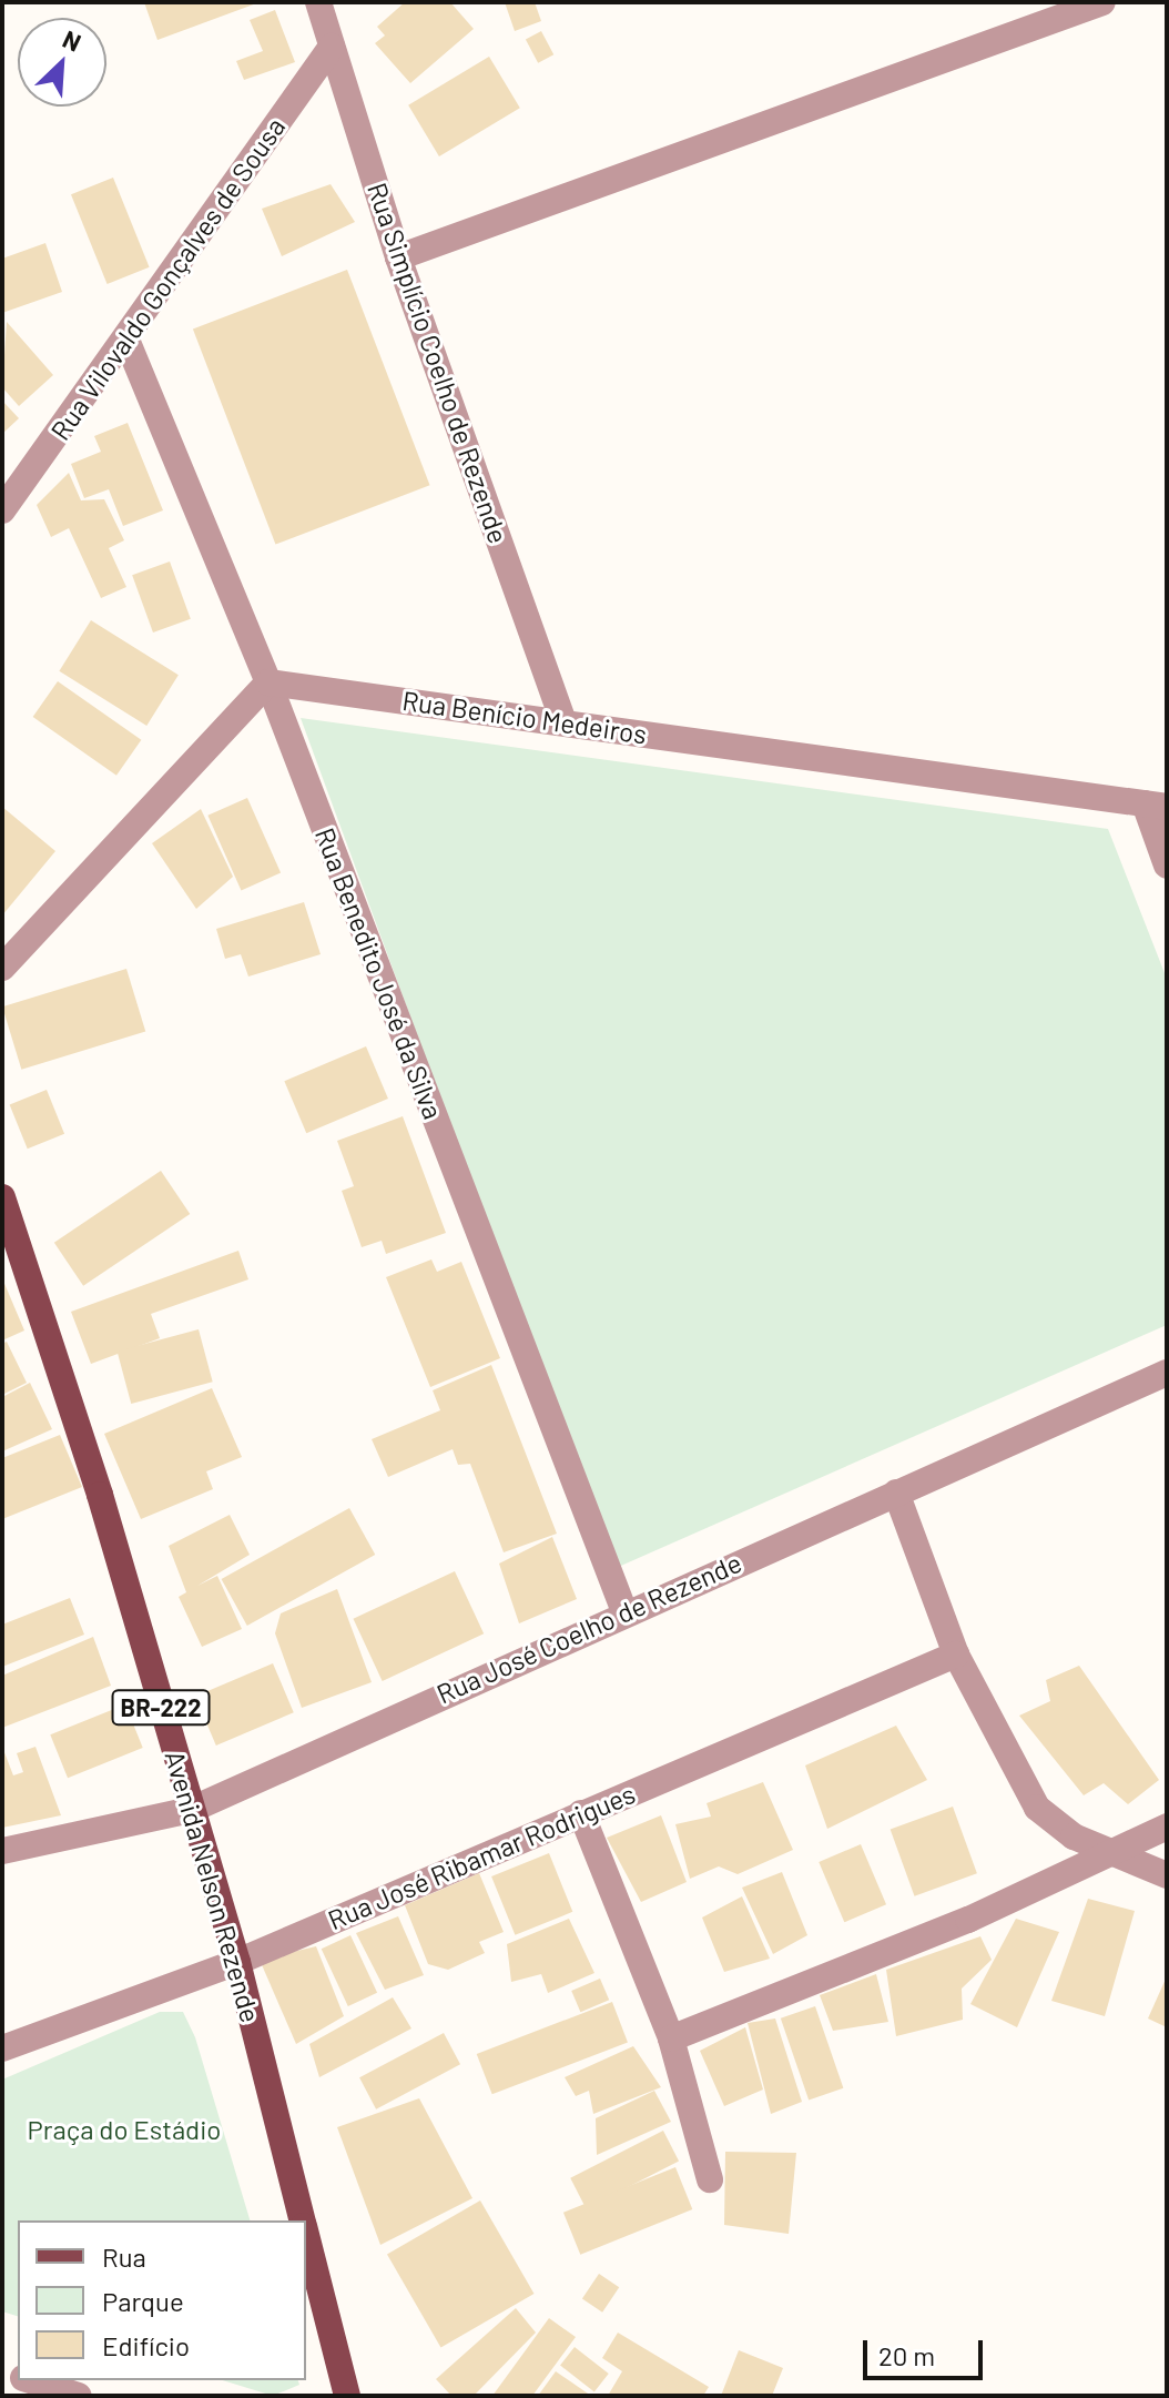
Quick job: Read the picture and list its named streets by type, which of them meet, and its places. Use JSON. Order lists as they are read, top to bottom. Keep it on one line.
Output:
{"streets":{"main road":["BR-222","Avenida Nelson Rezende"],"street":["Rua Vilovaldo Gonçalves de Sousa","Rua Simplício Coelho de Rezende","Rua Benício Medeiros","Rua Benedito José da Silva","Rua José Coelho de Rezende","Rua José Ribamar Rodrigues"]},"crossings":[["Rua Vilovaldo Gonçalves de Sousa","Rua Simplício Coelho de Rezende"],["Rua Vilovaldo Gonçalves de Sousa","Rua Benedito José da Silva"],["Rua Simplício Coelho de Rezende","Rua Benício Medeiros"],["Rua Benício Medeiros","Rua Benedito José da Silva"],["Rua Benedito José da Silva","Rua José Coelho de Rezende"],["Rua José Coelho de Rezende","Avenida Nelson Rezende"],["Rua José Ribamar Rodrigues","Avenida Nelson Rezende"]],"parks":["Praça do Estádio"],"legend":["Rua","Parque","Edifício"],"scale_bar":"20 m","north":"top right"}
